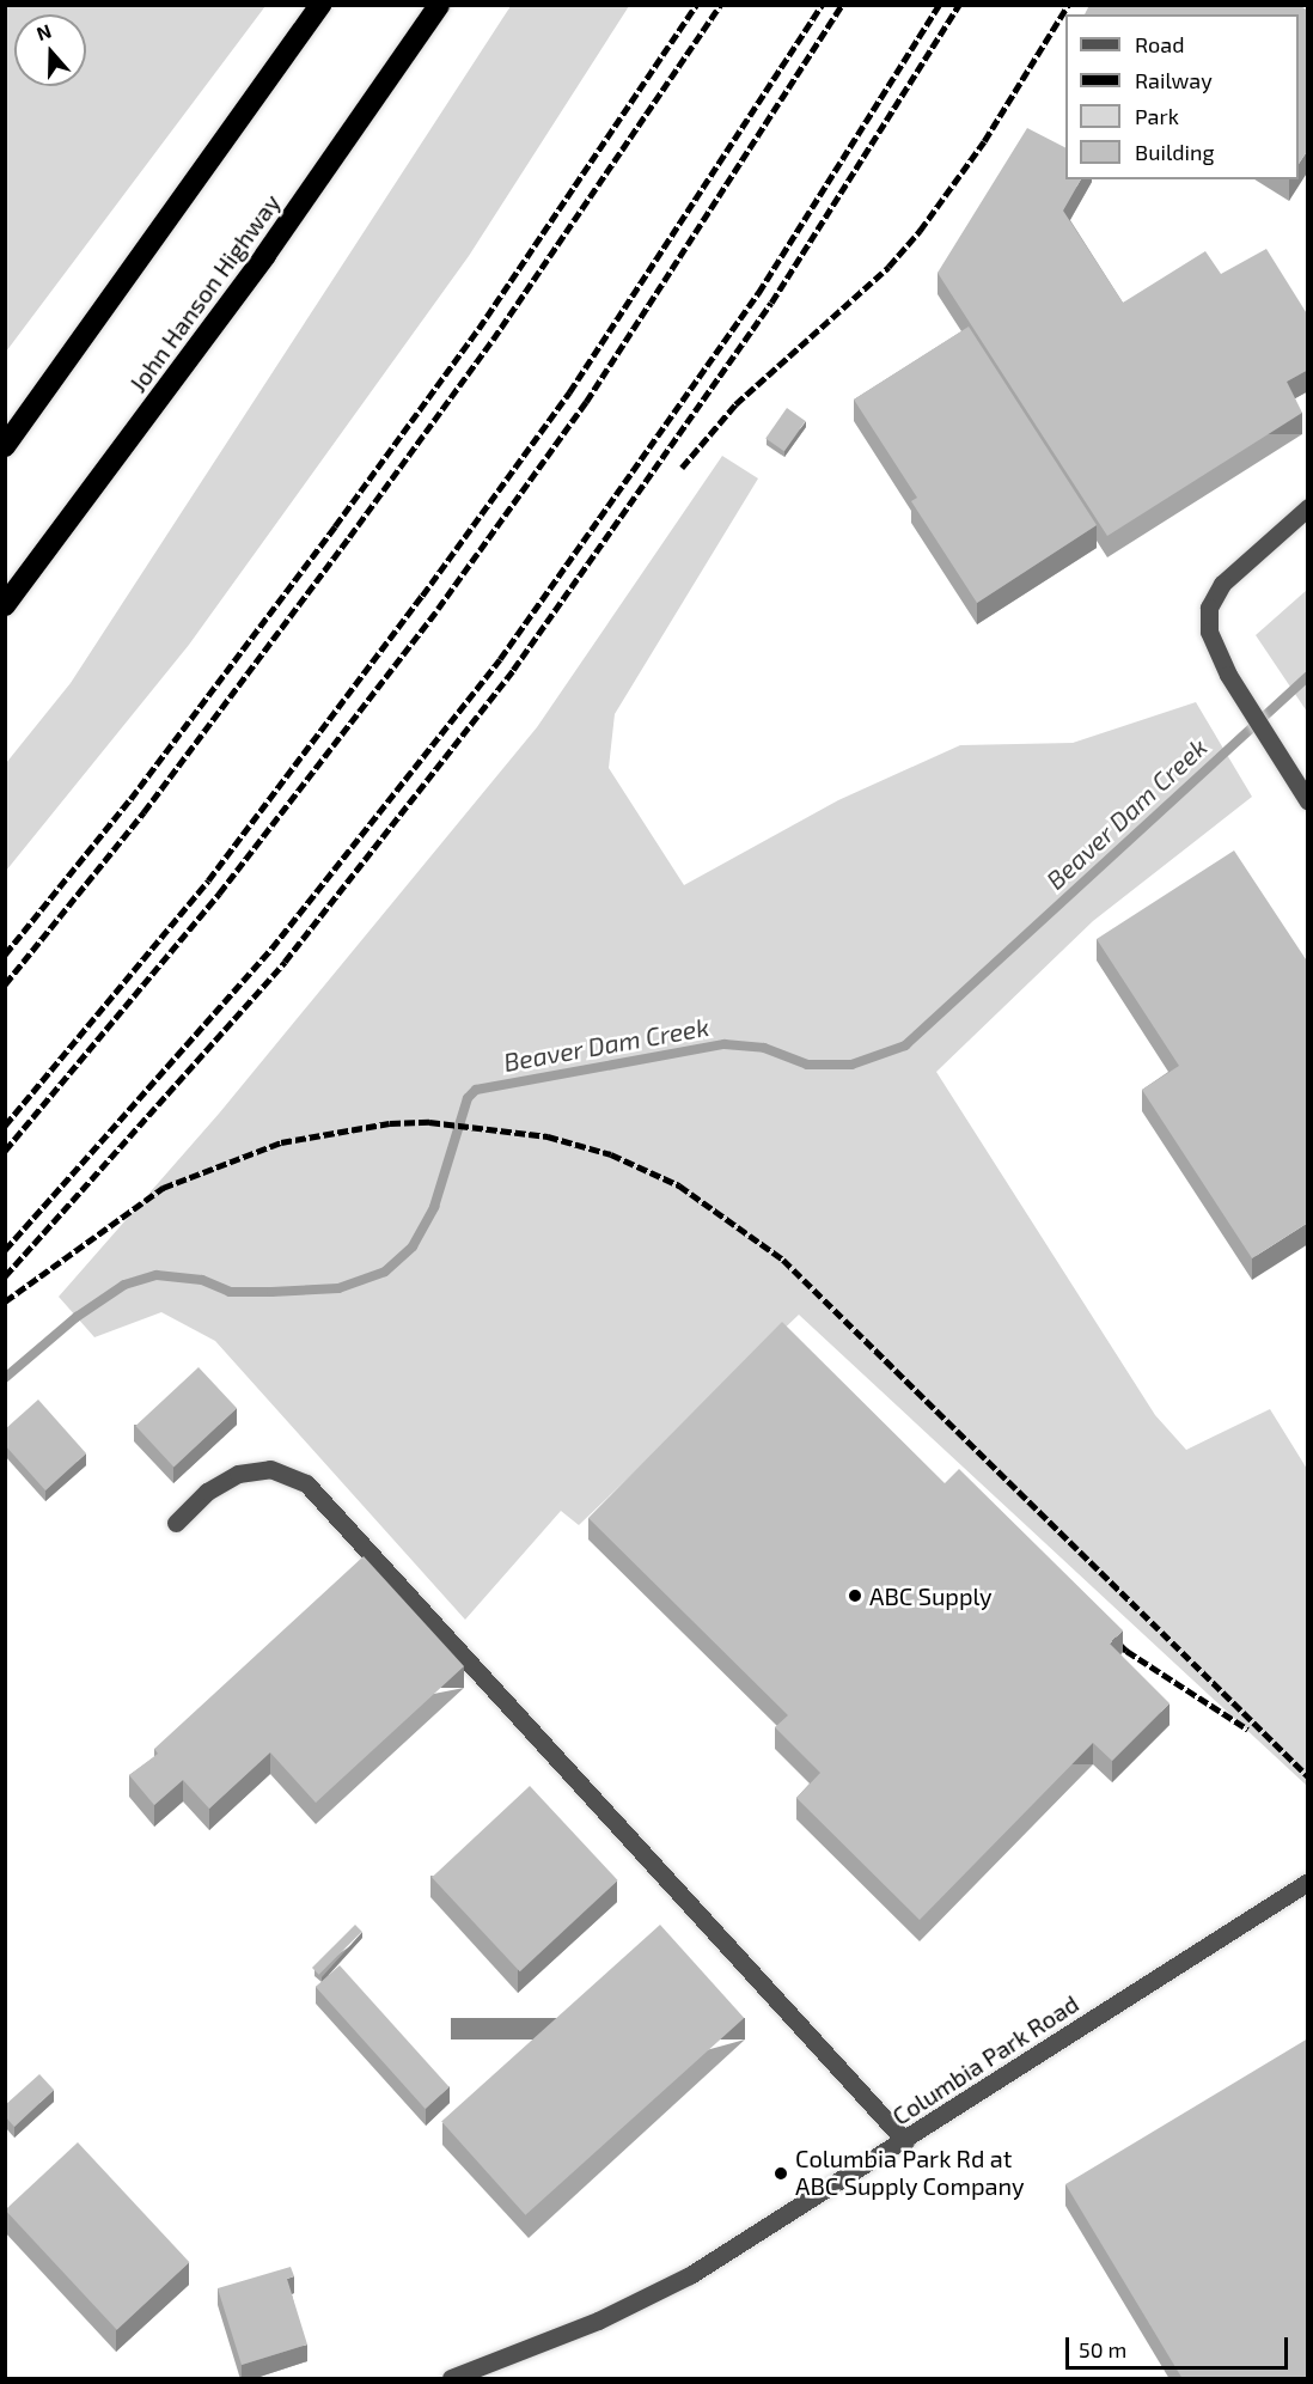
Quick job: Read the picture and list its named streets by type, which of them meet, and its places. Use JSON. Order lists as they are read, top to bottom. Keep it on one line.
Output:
{"streets":{"highway":["John Hanson Highway"],"street":["Columbia Park Road"]},"water":["Beaver Dam Creek"],"places":["ABC Supply","Columbia Park Rd at ABC Supply Company"],"legend":["Road","Railway","Park","Building"],"scale_bar":"50 m","north":"top"}
